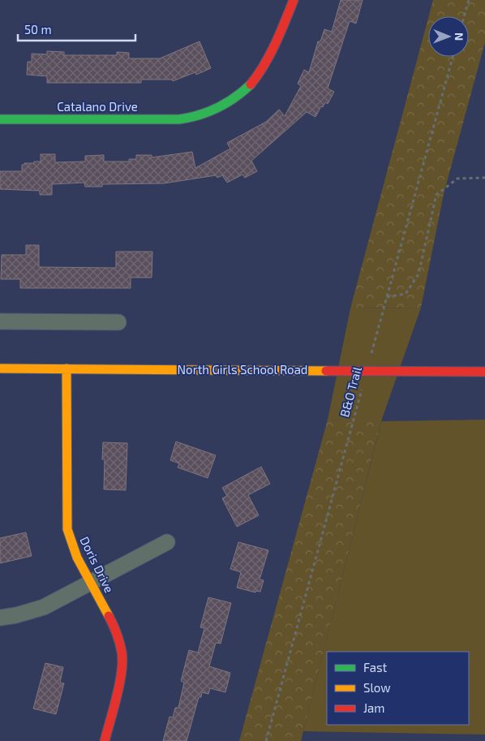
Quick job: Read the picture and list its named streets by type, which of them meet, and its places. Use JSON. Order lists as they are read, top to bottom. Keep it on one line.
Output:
{"streets":{"street":["Catalano Drive","North Girls School Road","Doris Drive"],"path":["B&O Trail"]},"crossings":[["North Girls School Road","B&O Trail"],["North Girls School Road","Doris Drive"]],"legend":["Fast","Slow","Jam"],"scale_bar":"50 m","north":"right"}
